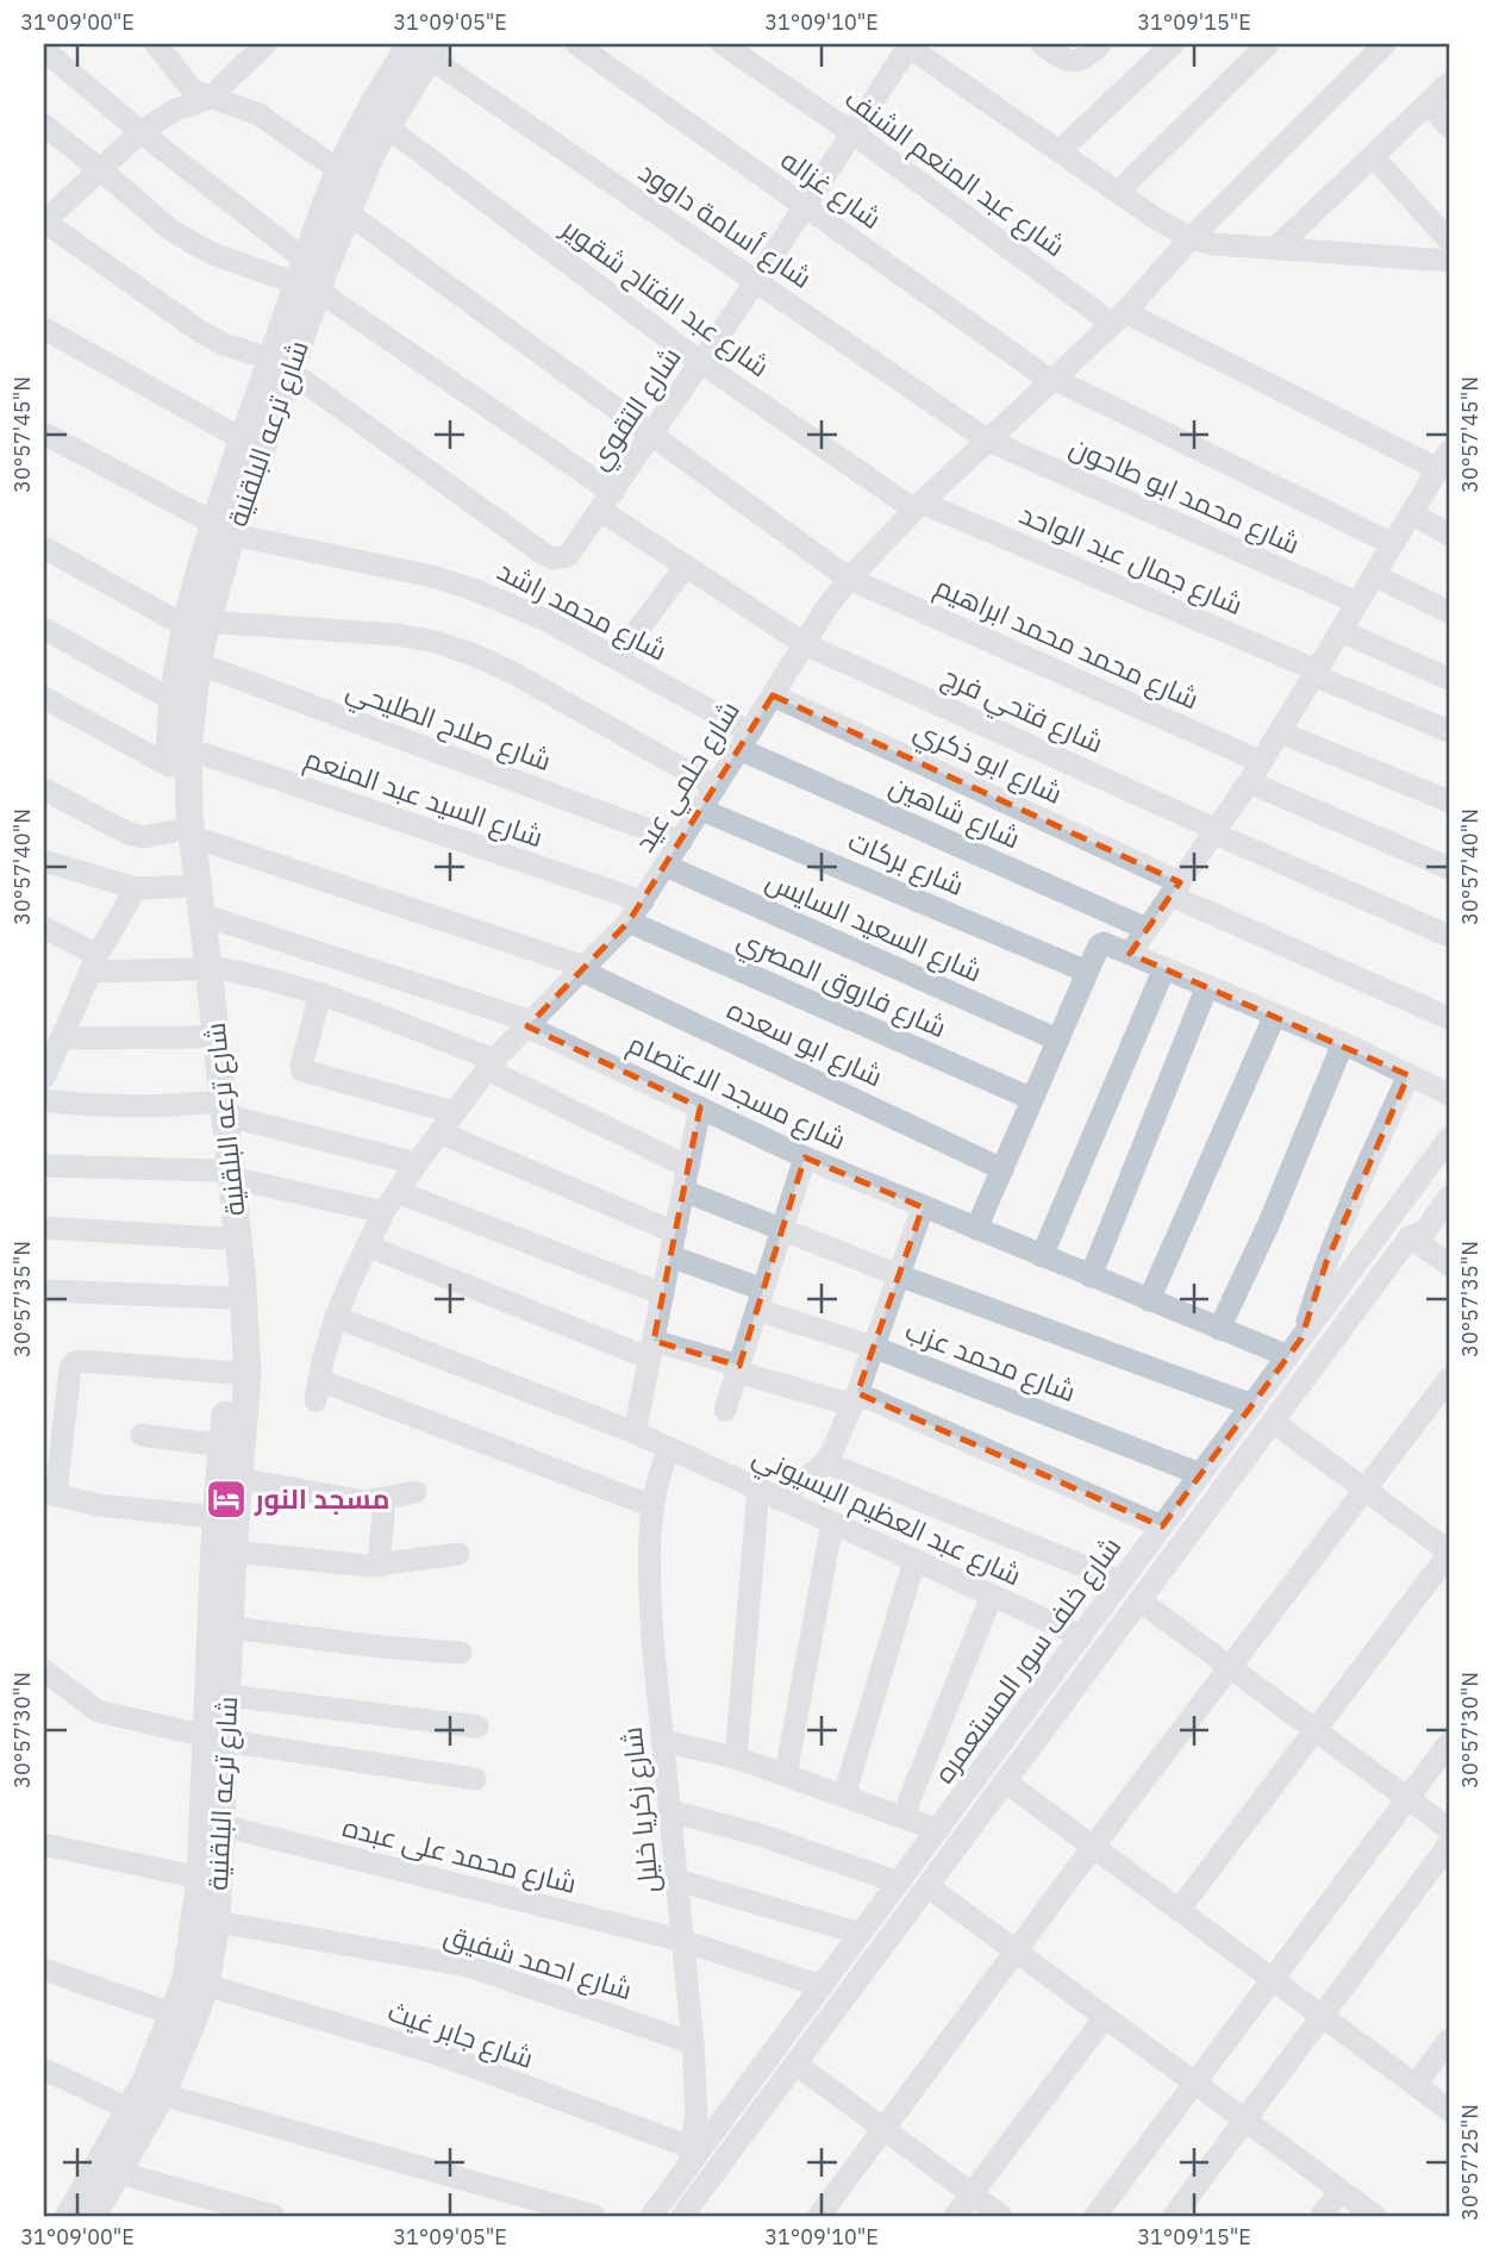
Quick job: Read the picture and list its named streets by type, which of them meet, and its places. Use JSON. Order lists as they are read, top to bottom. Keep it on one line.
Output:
{"streets":{"street":["شارع عبد المنعم الشنف","شارع غزاله","شارع أسامة داوود","شارع عبد الفتاح شقوير","شارع التقوي","شارع ترعه البلقنية","شارع محمد ابو طاحون","شارع جمال عبد الواحد","شارع محمد راشد","شارع محمد محمد ابراهيم","شارع فتحي فرج","شارع صلاح الطليحي","شارع ابو ذكري","شارع حلمي عيد","شارع السيد عبد المنعم","شارع شاهين","شارع بركات","شارع السعيد السايس","شارع فاروق المصري","شارع ابو سعده","شارع مسجد الاعتصام","شارع محمد عزب","شارع عبد العظيم البسيوني","شارع خلف سور المستعمره","شارع زكريا خليل","شارع محمد على عبده","شارع احمد شفيق","شارع جابر غيث"]},"crossings":[["شارع عبد المنعم الشنف","شارع التقوي"],["شارع عبد المنعم الشنف","شارع حلمي عيد"],["شارع غزاله","شارع التقوي"],["شارع غزاله","شارع حلمي عيد"],["شارع أسامة داوود","شارع التقوي"],["شارع أسامة داوود","شارع ترعه البلقنية"],["شارع أسامة داوود","شارع محمد ابو طاحون"],["شارع أسامة داوود","شارع حلمي عيد"],["شارع عبد الفتاح شقوير","شارع التقوي"],["شارع عبد الفتاح شقوير","شارع ترعه البلقنية"],["شارع عبد الفتاح شقوير","شارع جمال عبد الواحد"],["شارع عبد الفتاح شقوير","شارع حلمي عيد"],["شارع التقوي","شارع ترعه البلقنية"],["شارع التقوي","شارع محمد محمد ابراهيم"],["شارع التقوي","شارع فتحي فرج"],["شارع ترعه البلقنية","شارع محمد راشد"],["شارع ترعه البلقنية","شارع محمد محمد ابراهيم"],["شارع ترعه البلقنية","شارع فتحي فرج"],["شارع ترعه البلقنية","شارع صلاح الطليحي"],["شارع ترعه البلقنية","شارع السيد عبد المنعم"],["شارع ترعه البلقنية","شارع ابو سعده"],["شارع ترعه البلقنية","شارع مسجد الاعتصام"],["شارع ترعه البلقنية","شارع محمد على عبده"],["شارع ترعه البلقنية","شارع احمد شفيق"],["شارع ترعه البلقنية","شارع جابر غيث"],["شارع محمد ابو طاحون","شارع حلمي عيد"],["شارع جمال عبد الواحد","شارع حلمي عيد"],["شارع محمد راشد","شارع حلمي عيد"],["شارع محمد راشد","شارع شاهين"],["شارع محمد محمد ابراهيم","شارع حلمي عيد"],["شارع فتحي فرج","شارع حلمي عيد"],["شارع صلاح الطليحي","شارع حلمي عيد"],["شارع ابو ذكري","شارع حلمي عيد"],["شارع حلمي عيد","شارع السيد عبد المنعم"],["شارع حلمي عيد","شارع شاهين"],["شارع حلمي عيد","شارع بركات"],["شارع حلمي عيد","شارع السعيد السايس"],["شارع حلمي عيد","شارع فاروق المصري"],["شارع حلمي عيد","شارع ابو سعده"],["شارع حلمي عيد","شارع مسجد الاعتصام"],["شارع حلمي عيد","شارع عبد العظيم البسيوني"],["شارع حلمي عيد","شارع زكريا خليل"],["شارع مسجد الاعتصام","شارع خلف سور المستعمره"],["شارع محمد عزب","شارع خلف سور المستعمره"],["شارع عبد العظيم البسيوني","شارع خلف سور المستعمره"],["شارع عبد العظيم البسيوني","شارع زكريا خليل"],["شارع خلف سور المستعمره","شارع زكريا خليل"],["شارع خلف سور المستعمره","شارع محمد على عبده"],["شارع خلف سور المستعمره","شارع جابر غيث"],["شارع زكريا خليل","شارع محمد على عبده"],["شارع زكريا خليل","شارع احمد شفيق"],["شارع زكريا خليل","شارع جابر غيث"]],"places":{"hotel":["مسجد النور"]},"coordinates":["31°09'00\"E","31°09'05\"E","31°09'10\"E","31°09'15\"E","30°57'45\"N","30°57'40\"N","30°57'35\"N","30°57'30\"N","30°57'25\"N"]}
